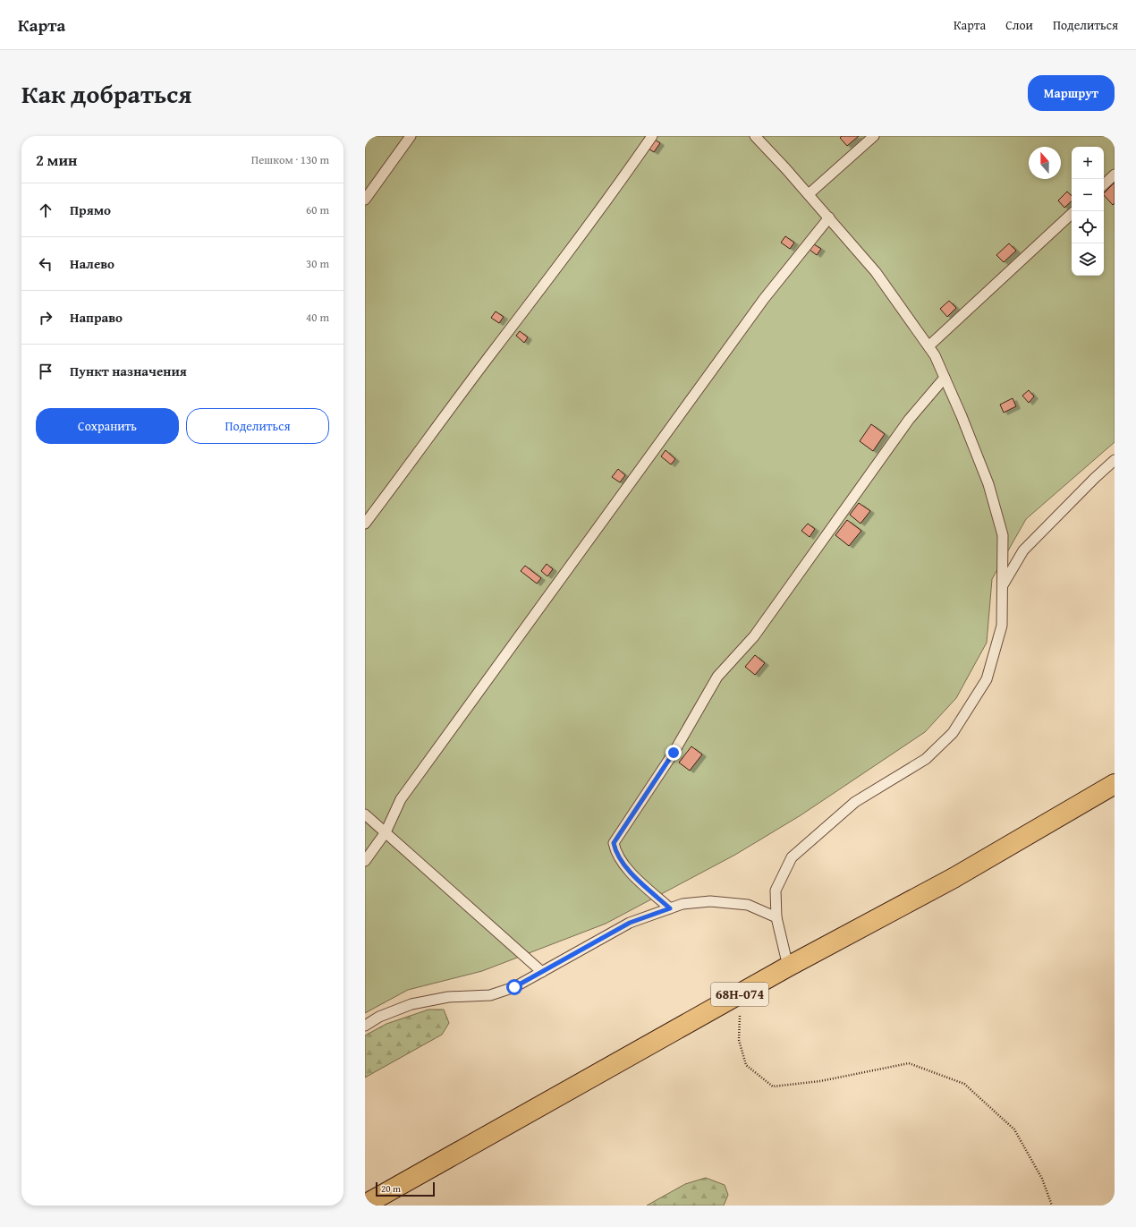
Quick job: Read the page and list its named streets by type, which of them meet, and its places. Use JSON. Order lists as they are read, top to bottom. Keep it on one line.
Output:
{"streets":{"main road":["68Н-074"]},"scale_bar":"20 m","north":"top","page":{"header":"Карта","nav":["Карта","Слои","Поделиться"],"title":"Как добраться","buttons":["Маршрут",["Сохранить","Поделиться"]],"heading":["2 мин","Пешком · 130 m"],"map_buttons":["+","−"],"list":[["Прямо","60 m"],["Налево","30 m"],["Направо","40 m"],"Пункт назначения"],"scale":"20 m"}}
